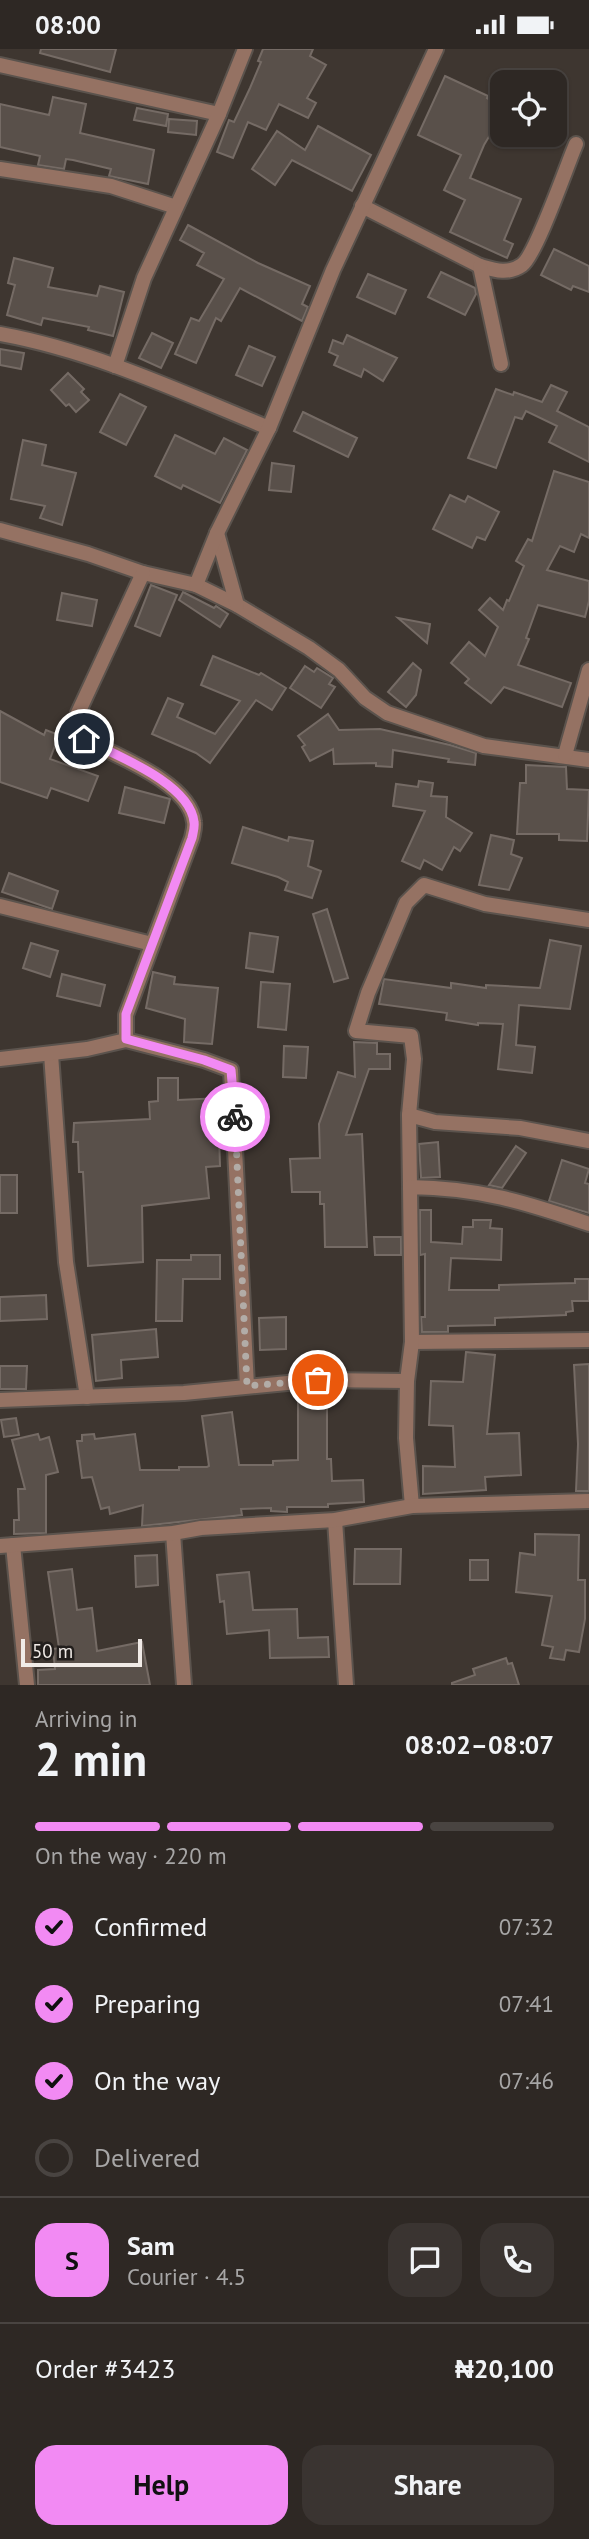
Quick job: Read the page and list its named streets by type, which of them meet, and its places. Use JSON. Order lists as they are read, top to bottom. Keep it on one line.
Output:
{"scale_bar":"50 m","page":{"status":"08:00","scale":"50 m","heading":["2 min","Arriving in","08:02–08:07"],"panel":["Sam","Courier · 4.5","Order #3423","₦20,100"],"bar":"On the way · 220 m","list":[["Confirmed","07:32"],["Preparing","07:41"],["On the way","07:46"],"Delivered"],"round":"S","buttons":["Help","Share"]}}
